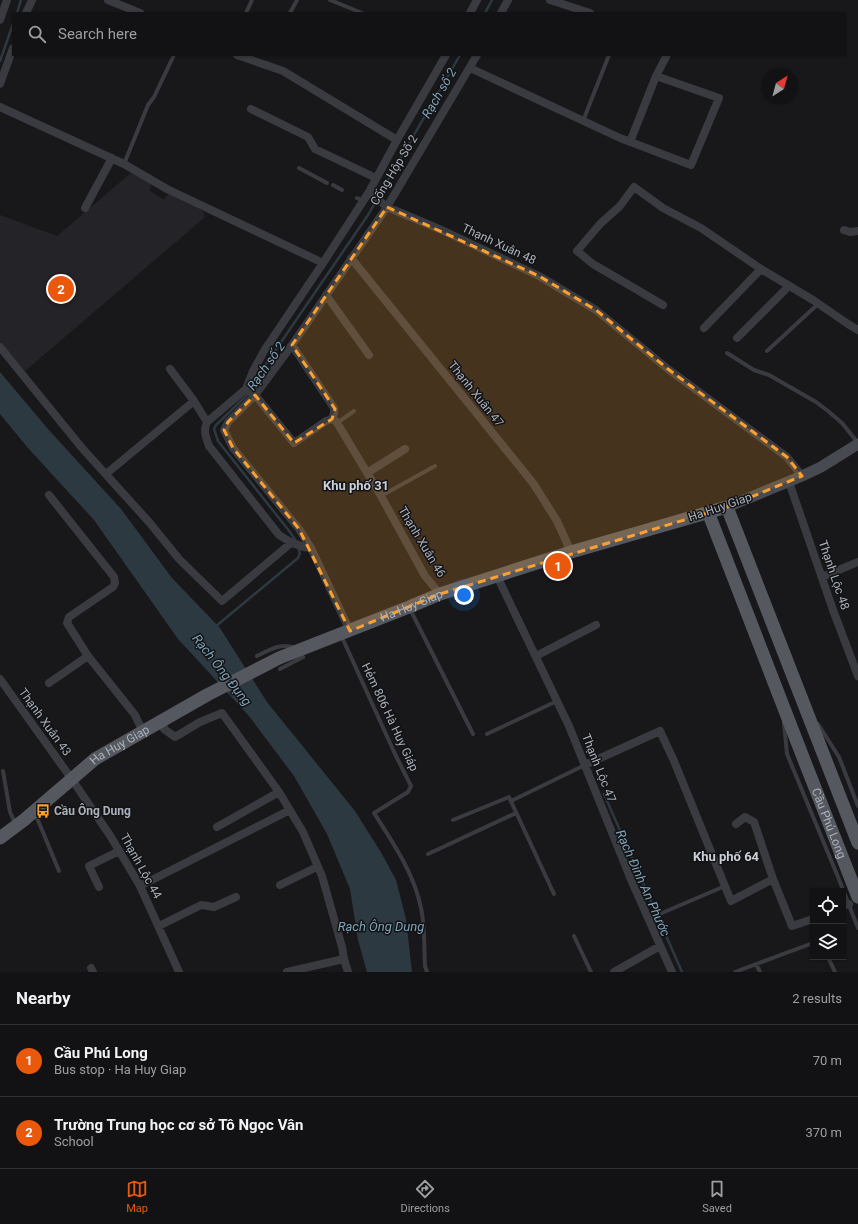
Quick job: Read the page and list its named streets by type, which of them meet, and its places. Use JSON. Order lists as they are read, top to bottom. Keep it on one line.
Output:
{"streets":{"main road":["Ha Huy Giap","Cầu Phú Long"],"street":["Cống Hộp Số 2","Thạnh Xuân 48","Thạnh Xuân 47","Thạnh Xuân 46","Thạnh Lộc 48","Thạnh Xuân 43","Thạnh Lộc 47","Thạnh Lộc 44"],"lane":["Hẻm 806 Hà Huy Giáp"]},"crossings":[["Cống Hộp Số 2","Thạnh Xuân 48"],["Cống Hộp Số 2","Thạnh Xuân 47"],["Thạnh Xuân 48","Ha Huy Giap"],["Thạnh Xuân 47","Ha Huy Giap"],["Ha Huy Giap","Thạnh Xuân 46"],["Ha Huy Giap","Thạnh Lộc 48"],["Ha Huy Giap","Hẻm 806 Hà Huy Giáp"],["Ha Huy Giap","Thạnh Xuân 43"],["Ha Huy Giap","Thạnh Lộc 47"],["Ha Huy Giap","Cầu Phú Long"],["Ha Huy Giap","Thạnh Lộc 44"],["Thạnh Xuân 43","Thạnh Lộc 44"]],"districts":["Khu phố 31","Khu phố 64"],"water":["Rạch số 2","Rạch Ông Đụng","Rạch Đình An Phước","Rạch Ông Dung"],"places":{"bus stop":["Cầu Ông Dung"]},"north":"top right","page":{"search":"Search here","pins":["2","1"],"heading":["Nearby","2 results"],"list":[{"mark":"1","name":"Cầu Phú Long","note":"Bus stop · Ha Huy Giap","value":"70 m"},{"mark":"2","name":"Trường Trung học cơ sở Tô Ngọc Vân","note":"School","value":"370 m"}],"nav":["Map","Directions","Saved"]}}
